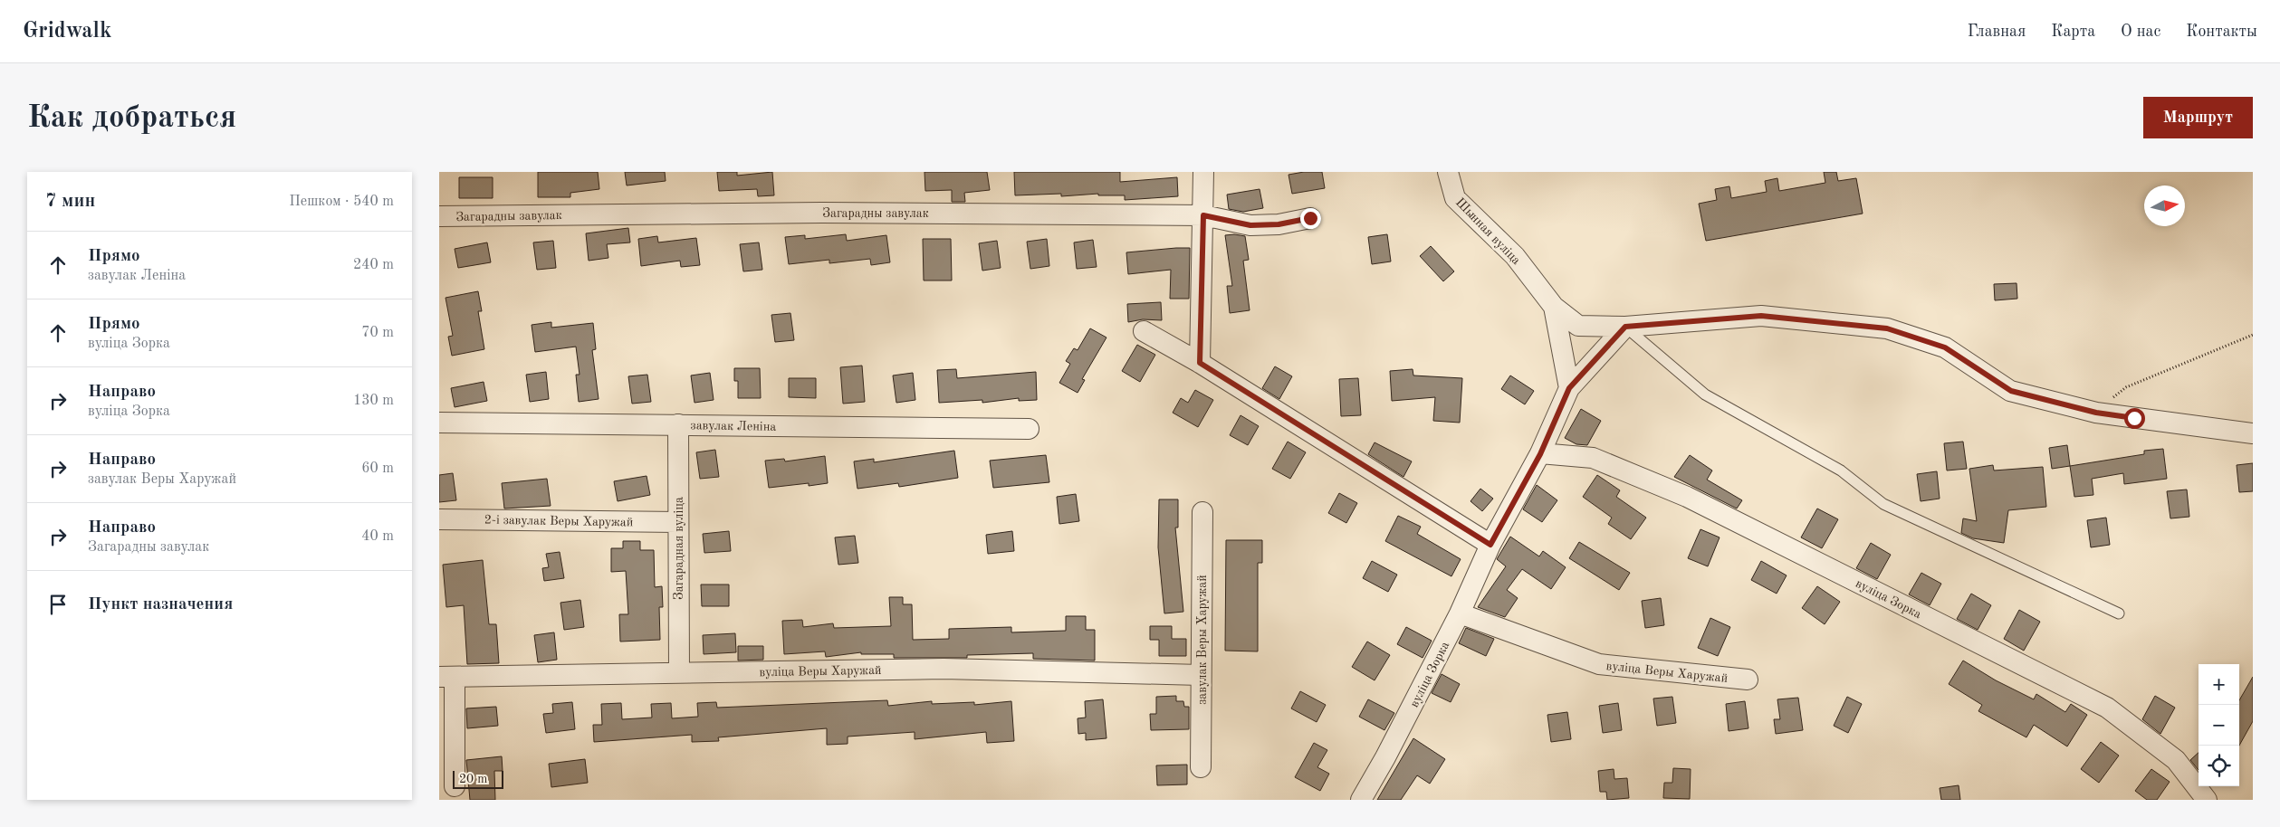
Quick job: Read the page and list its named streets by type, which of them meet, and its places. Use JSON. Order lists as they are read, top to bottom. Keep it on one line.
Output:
{"streets":{"street":["Загарадны завулак","Шынная вуліца","завулак Леніна","2-і завулак Веры Харужай","Загарадная вуліца","вуліца Зорка","завулак Веры Харужай","вуліца Веры Харужай"]},"crossings":[["Шынная вуліца","вуліца Зорка"],["завулак Леніна","Загарадная вуліца"],["2-і завулак Веры Харужай","Загарадная вуліца"],["Загарадная вуліца","вуліца Веры Харужай"],["вуліца Зорка","вуліца Веры Харужай"],["завулак Веры Харужай","вуліца Веры Харужай"]],"scale_bar":"20 m","north":"right","page":{"header":"Gridwalk","nav":["Главная","Карта","О нас","Контакты"],"buttons":"Маршрут","title":"Как добраться","heading":["7 мин","Пешком · 540 m"],"list":[["Прямо","завулак Леніна","240 m"],["Прямо","вуліца Зорка","70 m"],["Направо","вуліца Зорка","130 m"],["Направо","завулак Веры Харужай","60 m"],["Направо","Загарадны завулак","40 m"],"Пункт назначения"],"map_buttons":["+","−"],"scale":"20 m"}}
